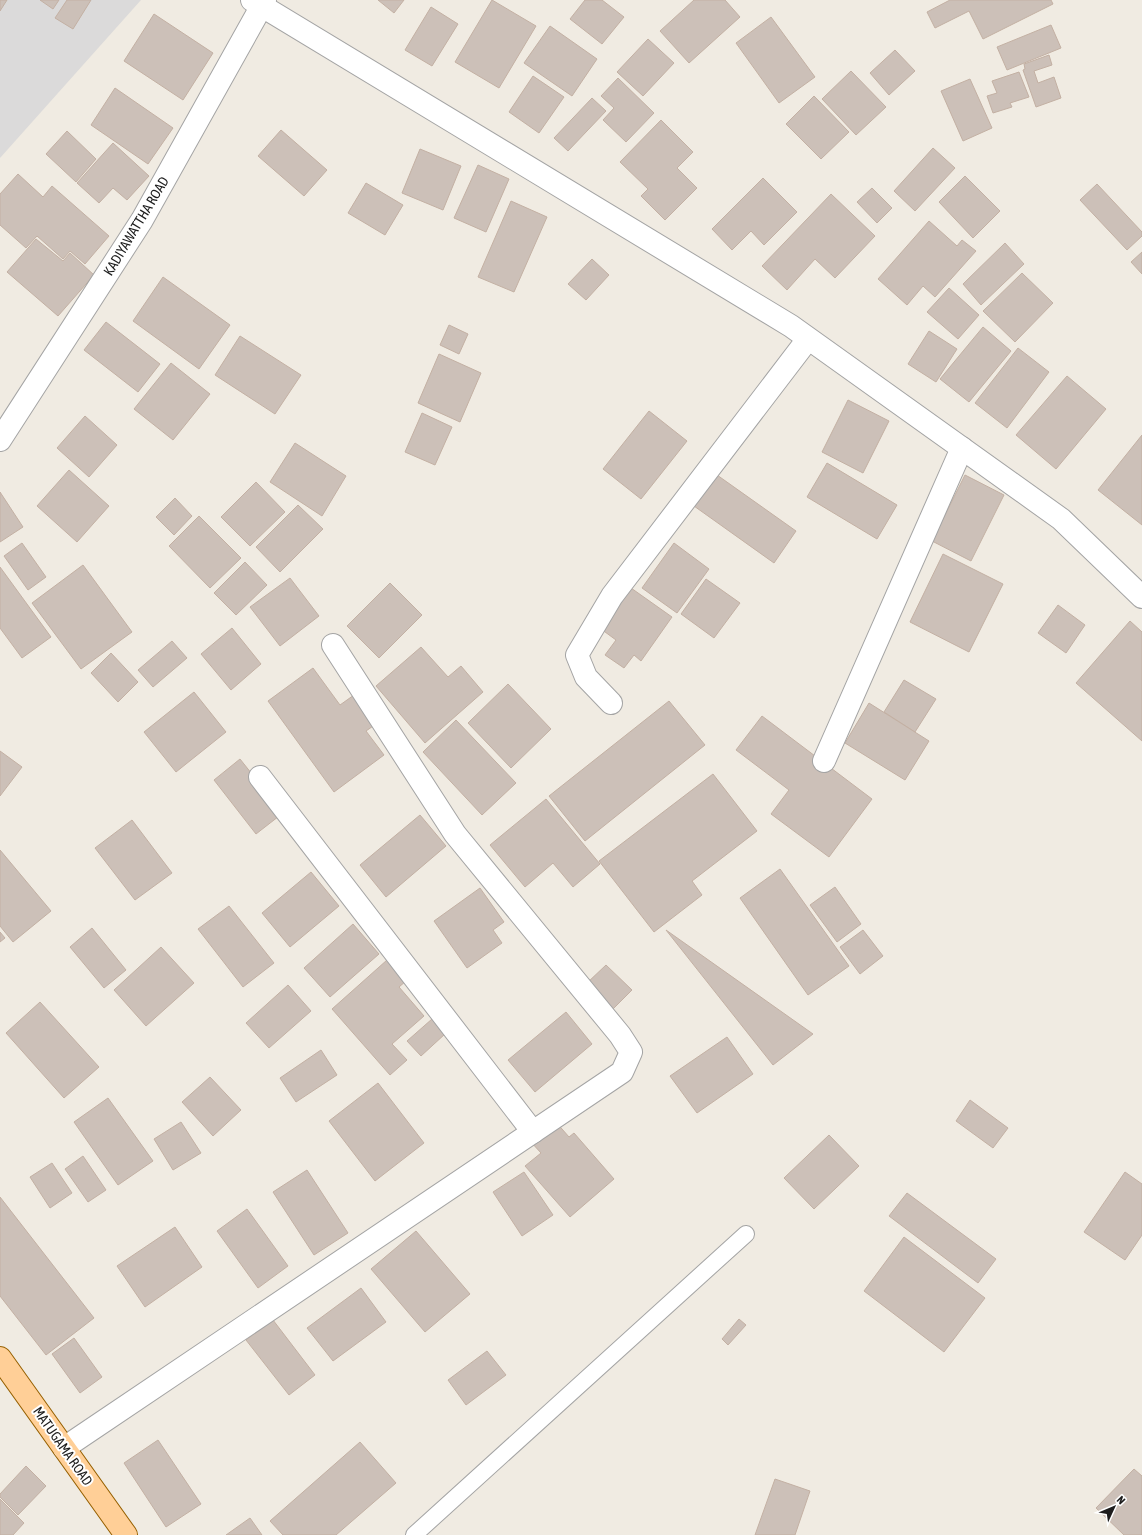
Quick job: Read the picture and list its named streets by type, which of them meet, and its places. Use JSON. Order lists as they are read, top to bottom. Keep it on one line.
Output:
{"streets":{"main road":["MATUGAMA ROAD"],"street":["KADIYAWATTHA ROAD"]},"north":"top right"}
